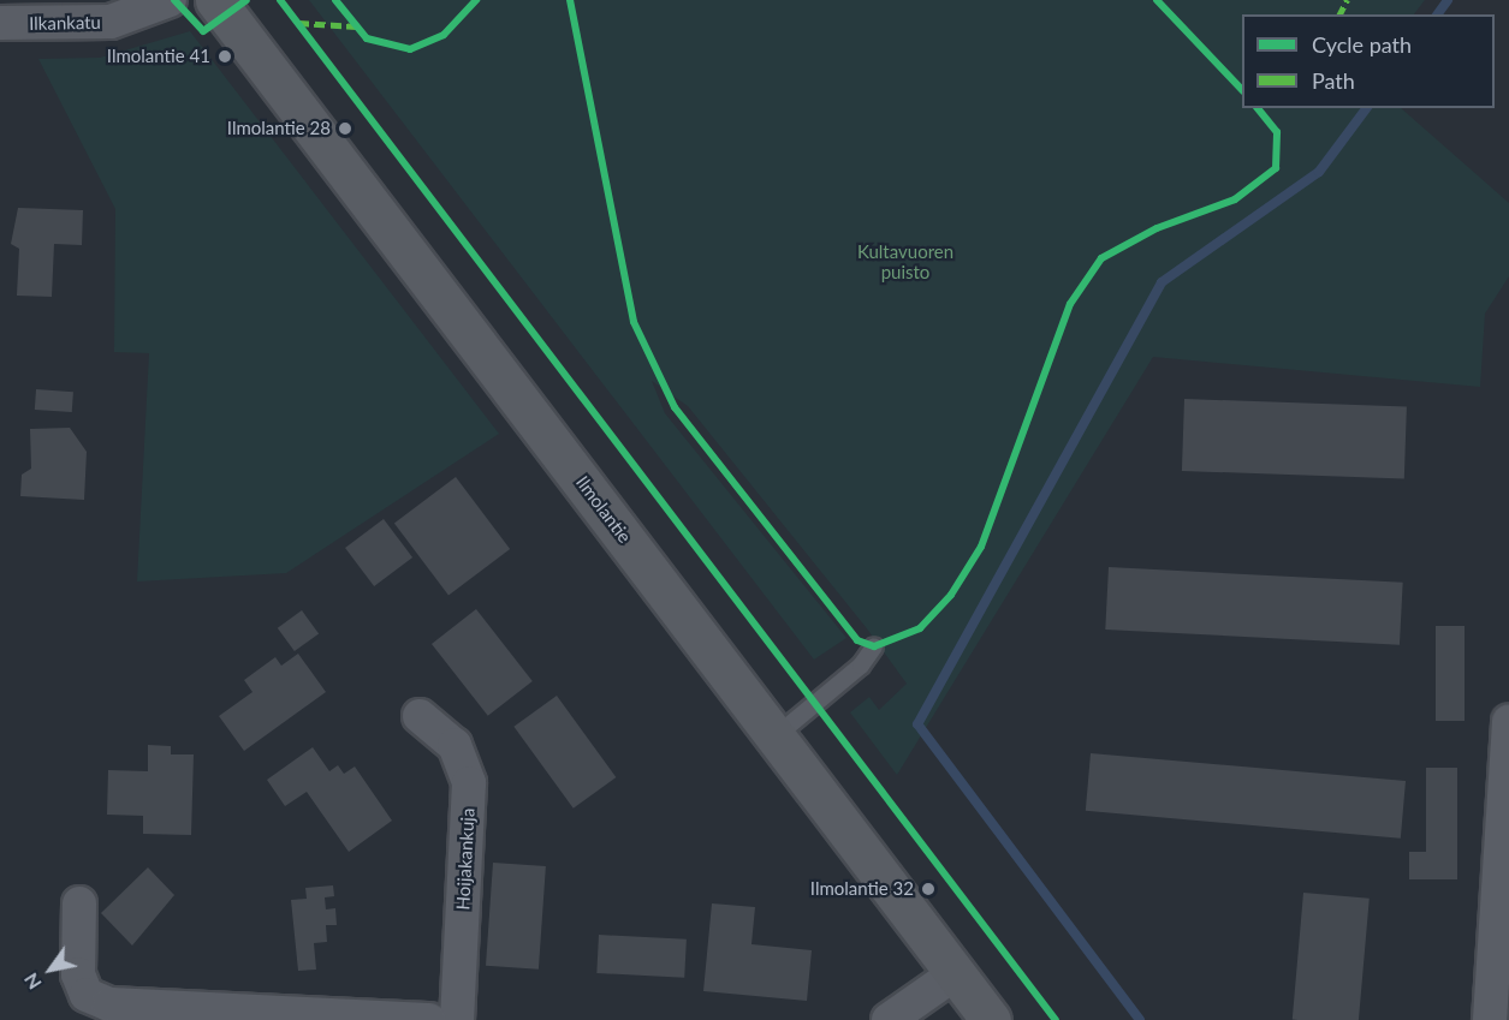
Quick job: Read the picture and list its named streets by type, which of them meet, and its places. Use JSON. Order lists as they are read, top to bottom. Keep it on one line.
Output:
{"streets":{"street":["Ilkankatu","Ilmolantie","Hoijakankuja"]},"parks":["Kultavuoren puisto"],"places":["Ilmolantie 41","Ilmolantie 28","Ilmolantie 32"],"legend":["Cycle path","Path"],"north":"bottom left"}
